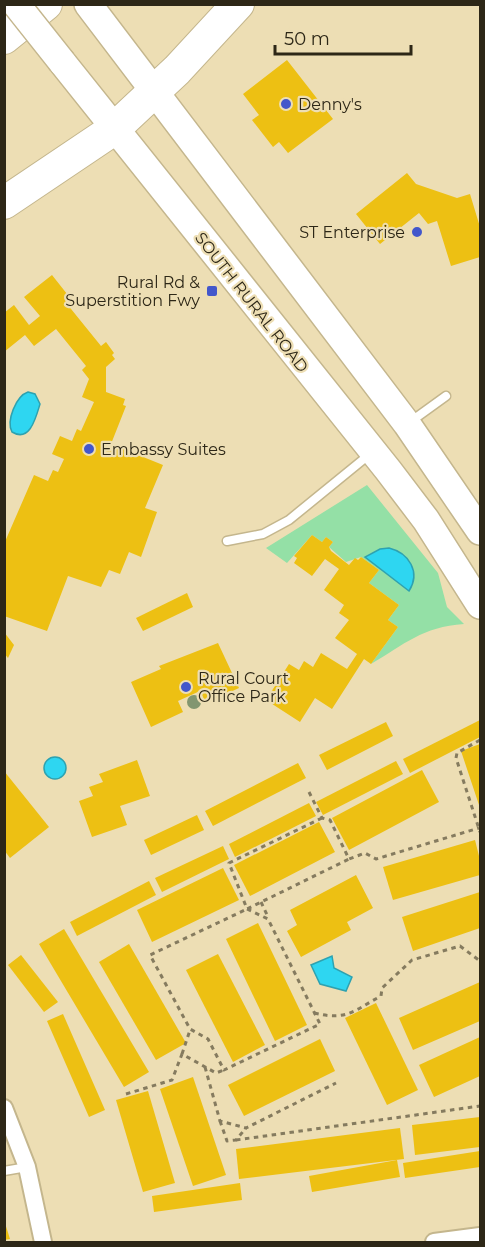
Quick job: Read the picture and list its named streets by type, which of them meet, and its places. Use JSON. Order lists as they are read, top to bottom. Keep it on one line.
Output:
{"streets":{"main road":["SOUTH RURAL ROAD"]},"places":{"other":["Denny's","ST Enterprise","Embassy Suites","Rural Court Office Park"],"transit":["Rural Rd & Superstition Fwy"]},"scale_bar":"50 m"}
